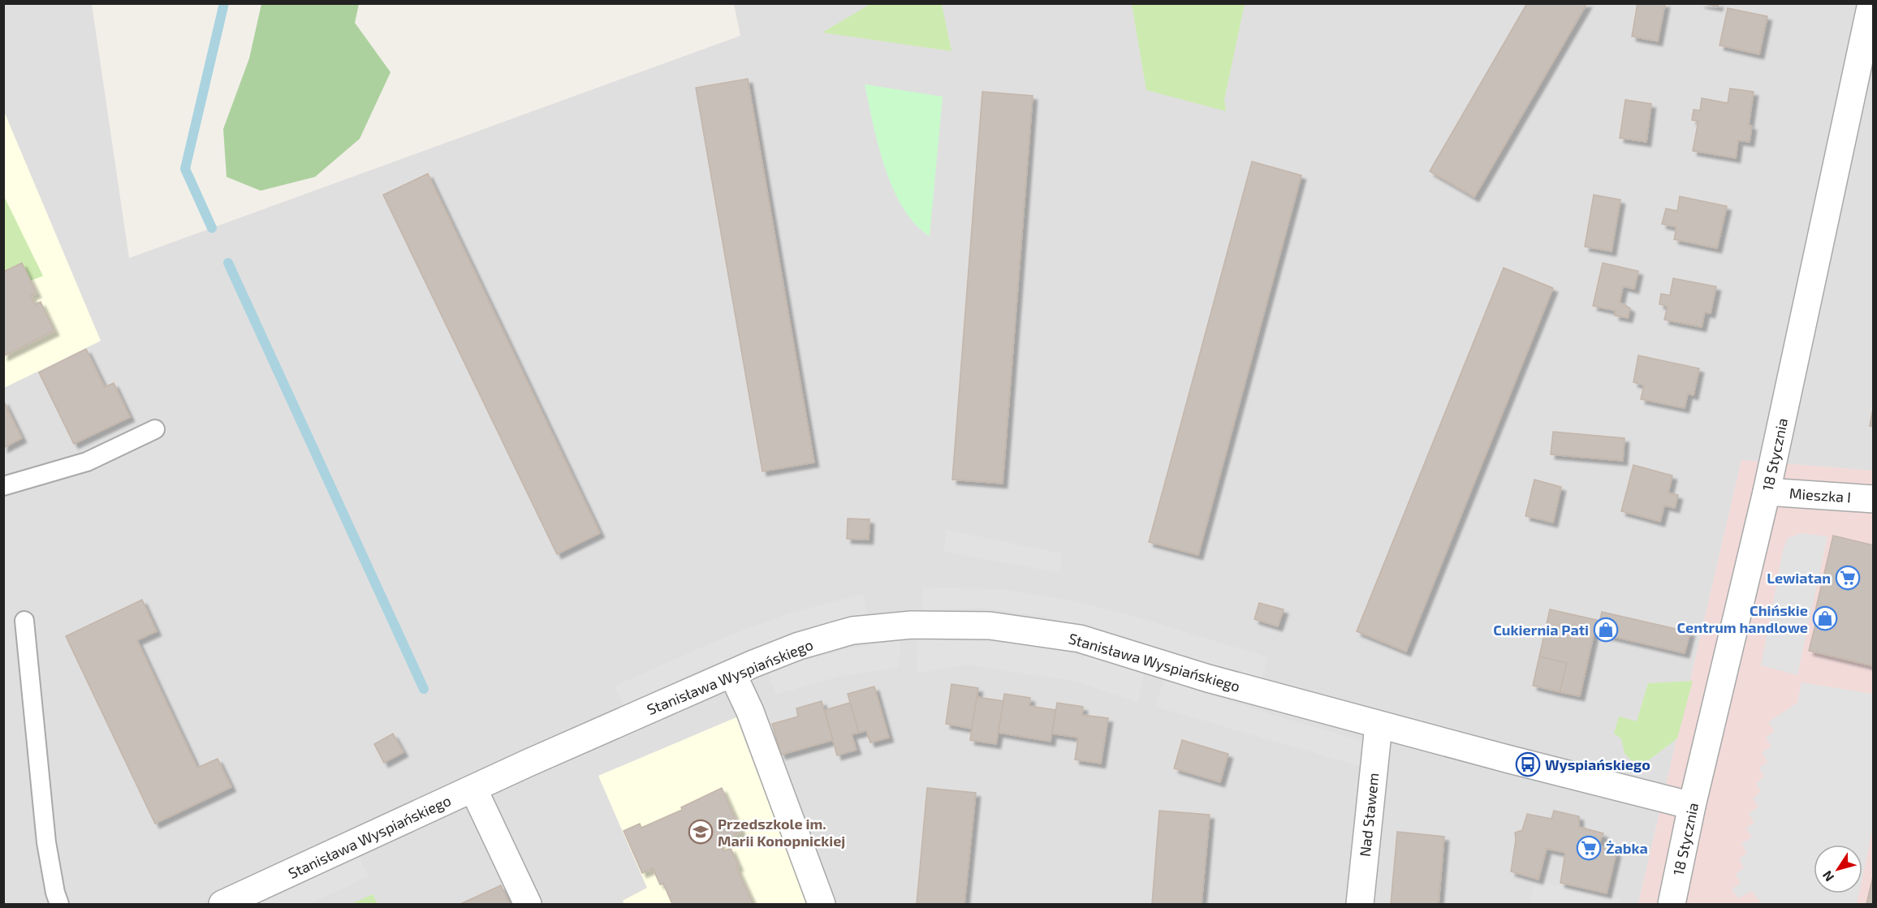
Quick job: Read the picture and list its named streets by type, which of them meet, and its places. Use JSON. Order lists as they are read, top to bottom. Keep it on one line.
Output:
{"streets":{"street":["18 Stycznia","Mieszka I","Stanisława Wyspiańskiego","Nad Stawem"]},"crossings":[["18 Stycznia","Mieszka I"],["18 Stycznia","Stanisława Wyspiańskiego"],["Stanisława Wyspiańskiego","Nad Stawem"]],"places":{"supermarket":["Lewiatan","Żabka"],"shop":["Chińskie Centrum handlowe","Cukiernia Pati"],"bus stop":["Wyspiańskiego"],"school or university":["Przedszkole im. Marii Konopnickiej"]},"north":"bottom left"}
